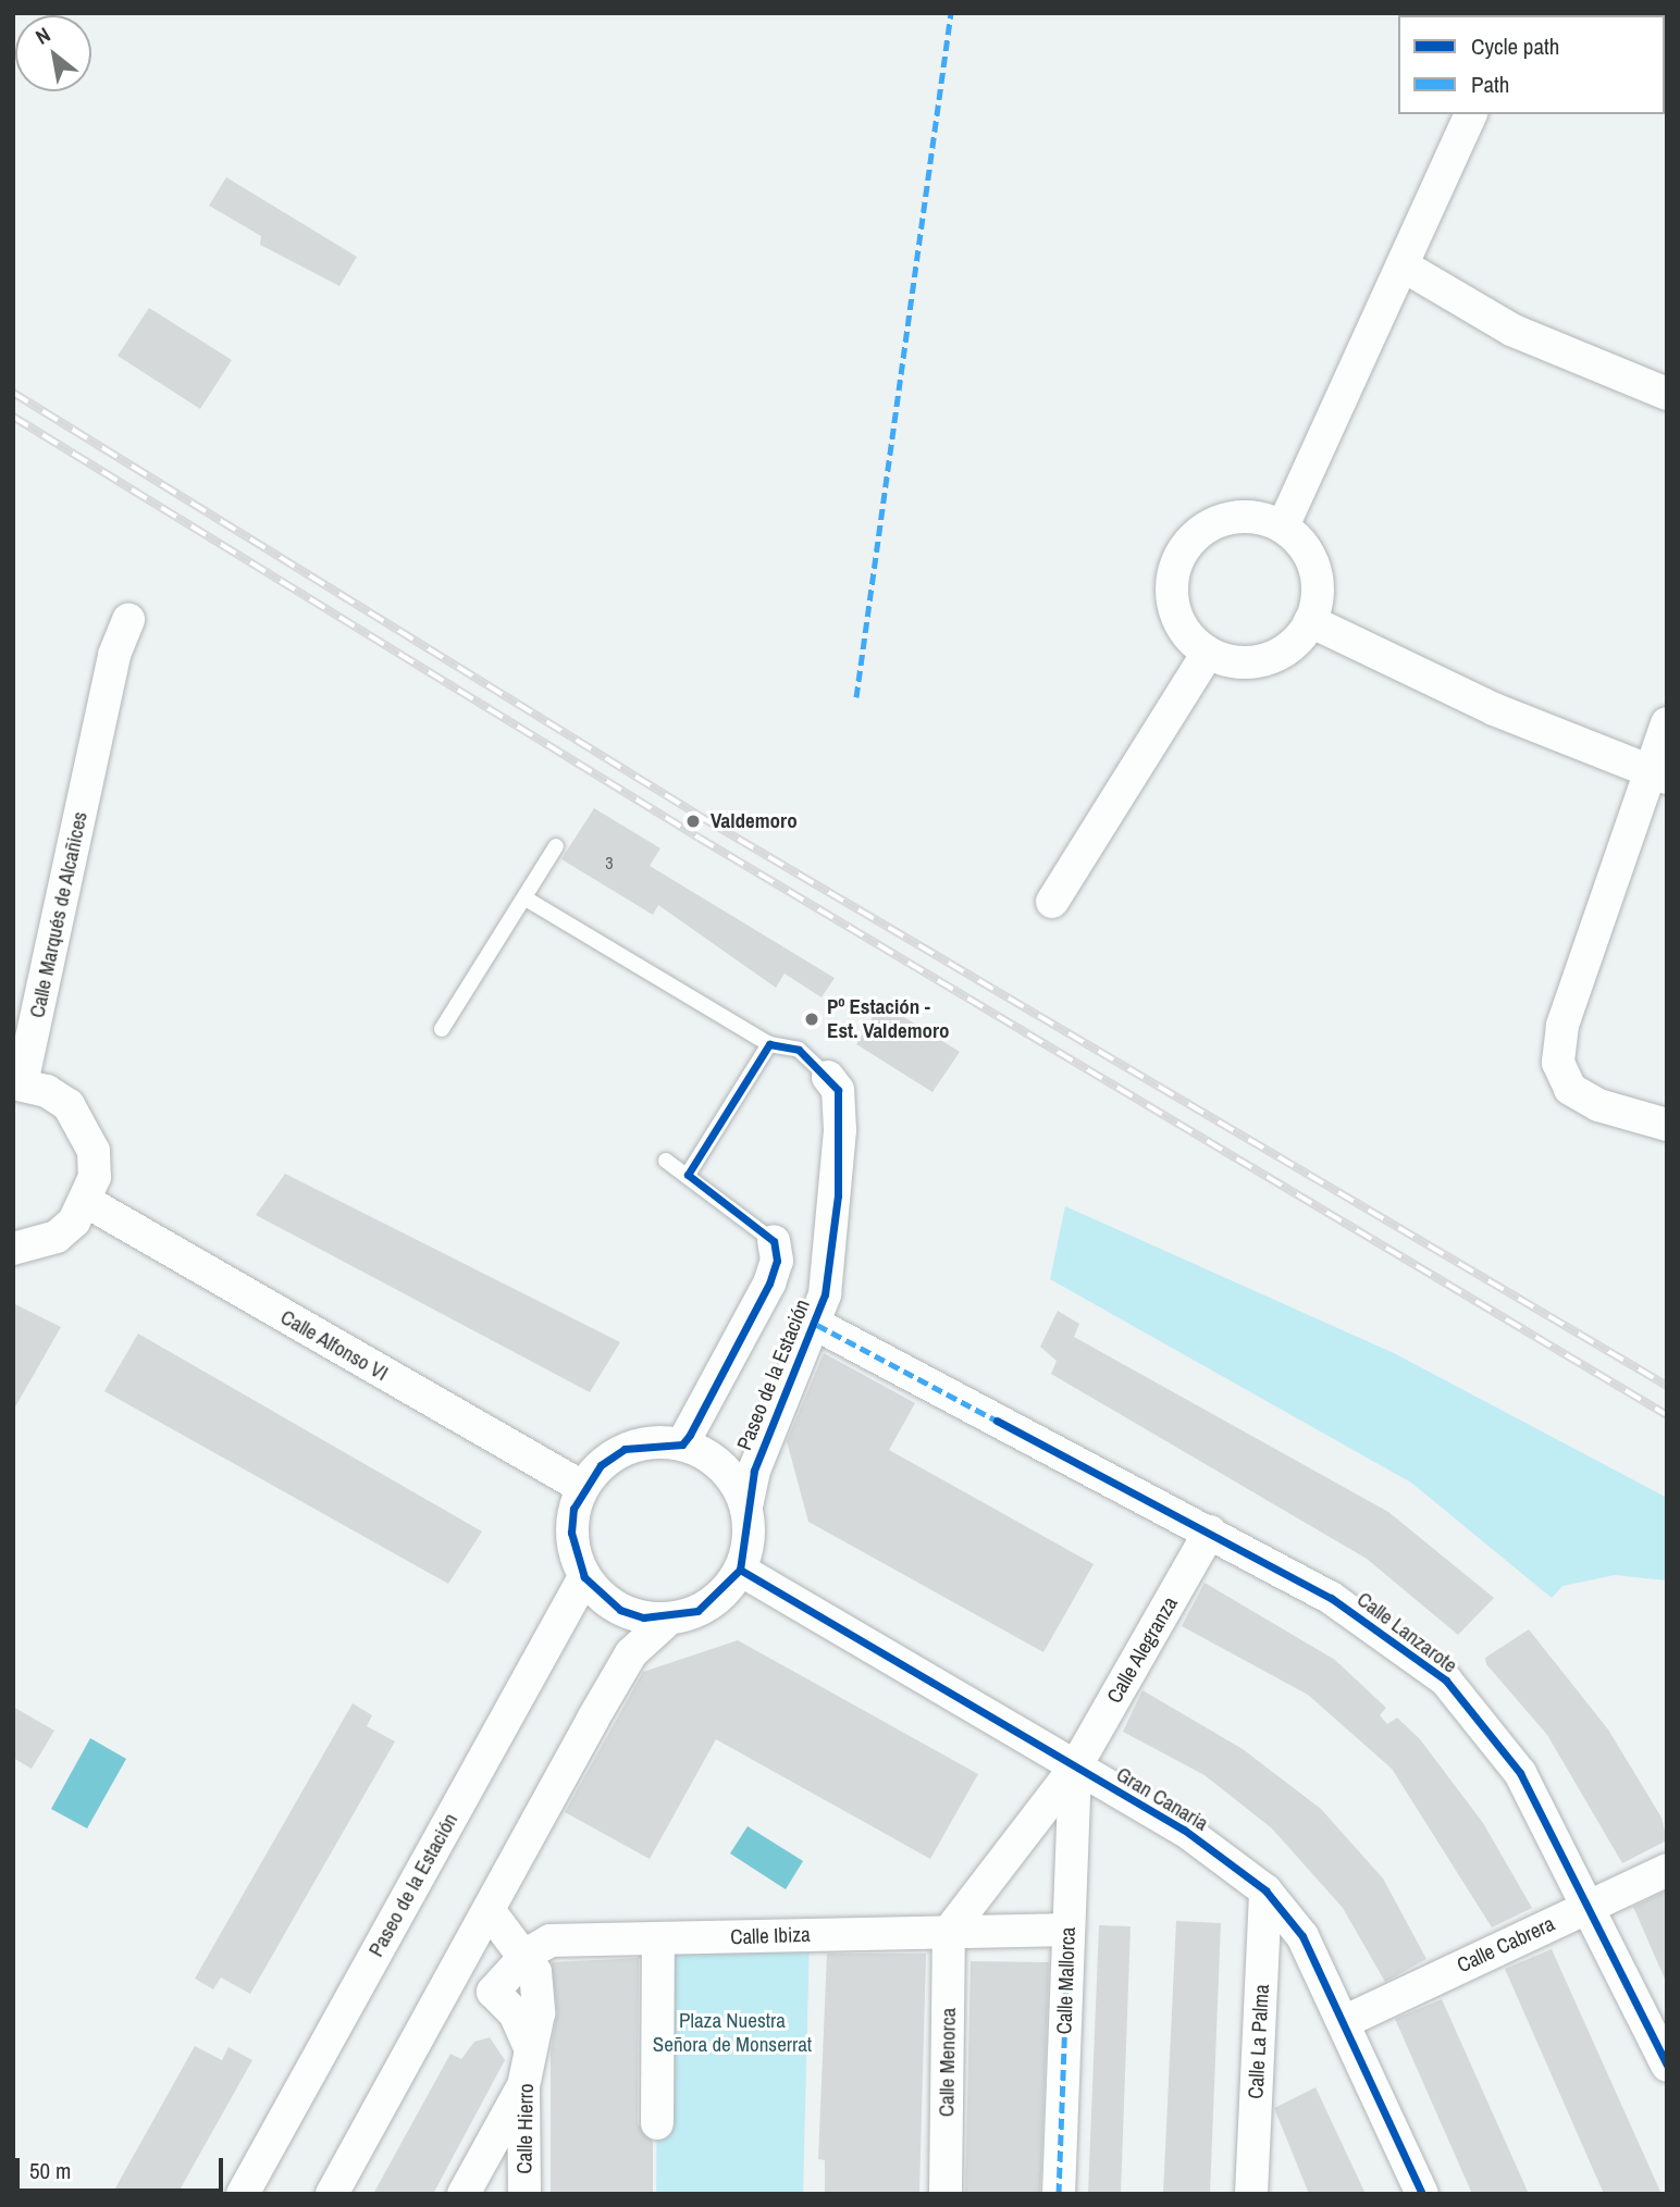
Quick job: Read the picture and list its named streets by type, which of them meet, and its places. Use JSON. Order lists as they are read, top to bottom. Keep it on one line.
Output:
{"streets":{"street":["Calle Marqués de Alcañices","Calle Alfonso VI","Paseo de la Estación","Calle Lanzarote","Calle Alegranza","Gran Canaria","Calle Ibiza","Calle Cabrera","Calle Mallorca","Calle La Palma","Calle Menorca","Calle Hierro"]},"crossings":[["Calle Alfonso VI","Paseo de la Estación"],["Calle Alfonso VI","Gran Canaria"],["Paseo de la Estación","Calle Lanzarote"],["Paseo de la Estación","Gran Canaria"],["Calle Lanzarote","Calle Alegranza"],["Calle Lanzarote","Calle Cabrera"],["Calle Alegranza","Gran Canaria"],["Calle Alegranza","Calle Ibiza"],["Calle Alegranza","Calle Mallorca"],["Calle Alegranza","Calle Menorca"],["Gran Canaria","Calle Cabrera"],["Gran Canaria","Calle Mallorca"],["Gran Canaria","Calle La Palma"],["Calle Ibiza","Calle Mallorca"],["Calle Ibiza","Calle Menorca"],["Calle Ibiza","Calle Hierro"]],"parks":["Plaza Nuestra Señora de Monserrat"],"places":["Valdemoro","Pº Estación - Est. Valdemoro"],"house_numbers":["3"],"legend":["Cycle path","Path"],"scale_bar":"50 m","north":"top left"}
